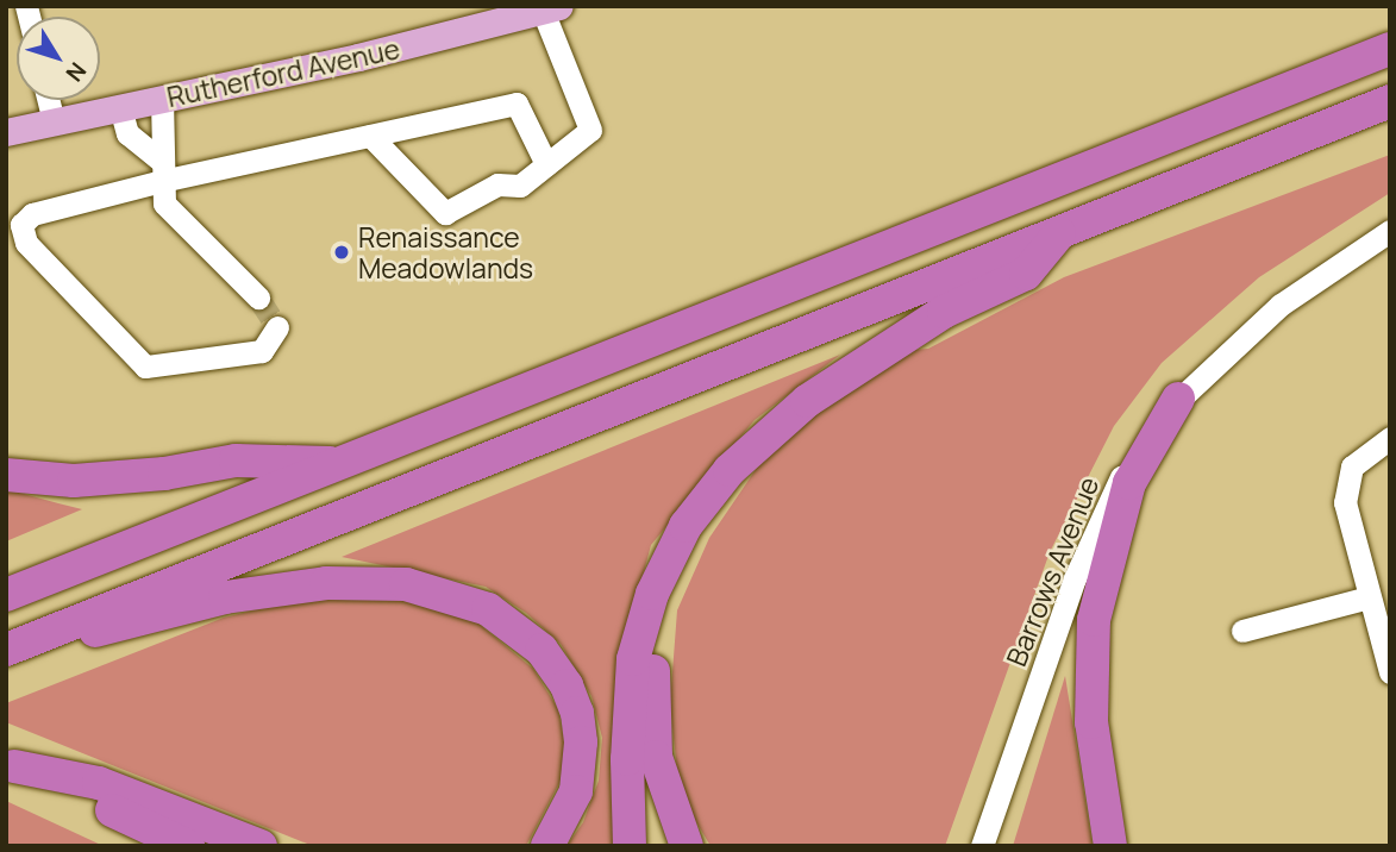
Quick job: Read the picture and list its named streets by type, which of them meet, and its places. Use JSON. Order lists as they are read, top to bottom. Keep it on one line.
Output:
{"streets":{"main road":["Rutherford Avenue"],"street":["Barrows Avenue"]},"places":["Renaissance Meadowlands"],"north":"bottom right"}
